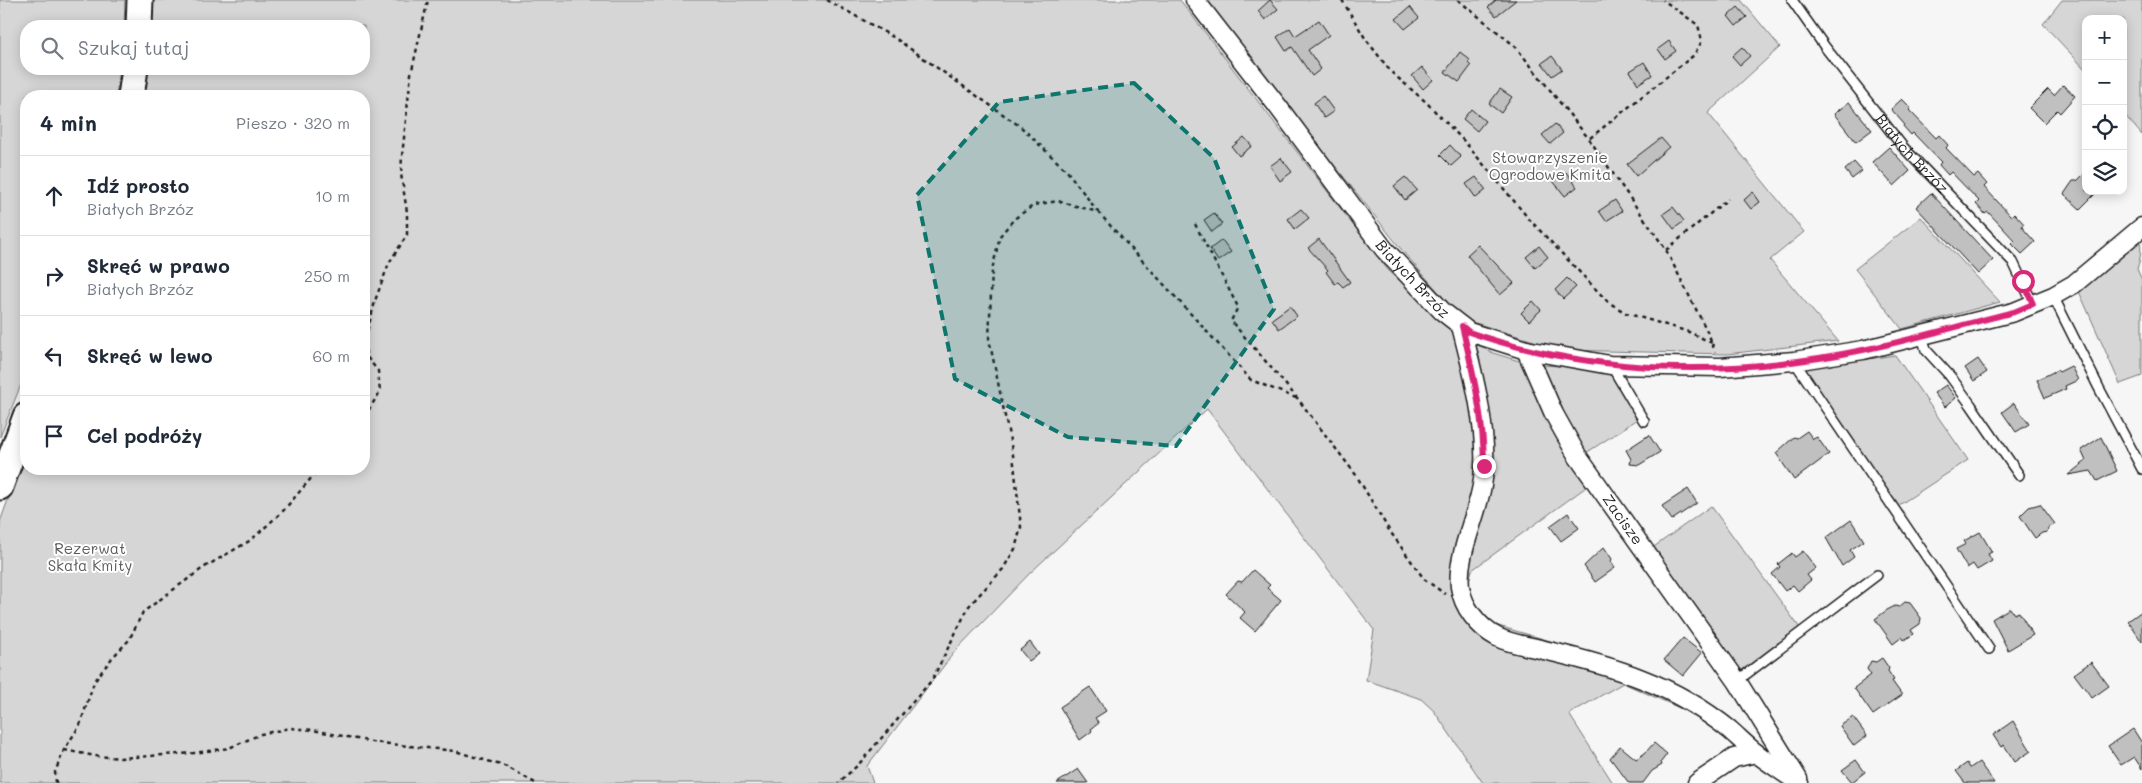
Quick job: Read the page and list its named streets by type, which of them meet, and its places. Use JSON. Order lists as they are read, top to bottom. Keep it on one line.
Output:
{"streets":{"street":["Białych Brzóz","Zacisze"]},"crossings":[["Białych Brzóz","Zacisze"]],"parks":["Stowarzyszenie Ogrodowe Kmita","Rezerwat Skała Kmity"],"page":{"map_buttons":["+","−"],"search":"Szukaj tutaj","heading":["4 min","Pieszo · 320 m"],"list":[["Idź prosto","Białych Brzóz","10 m"],["Skręć w prawo","Białych Brzóz","250 m"],["Skręć w lewo","60 m"],"Cel podróży"]}}
